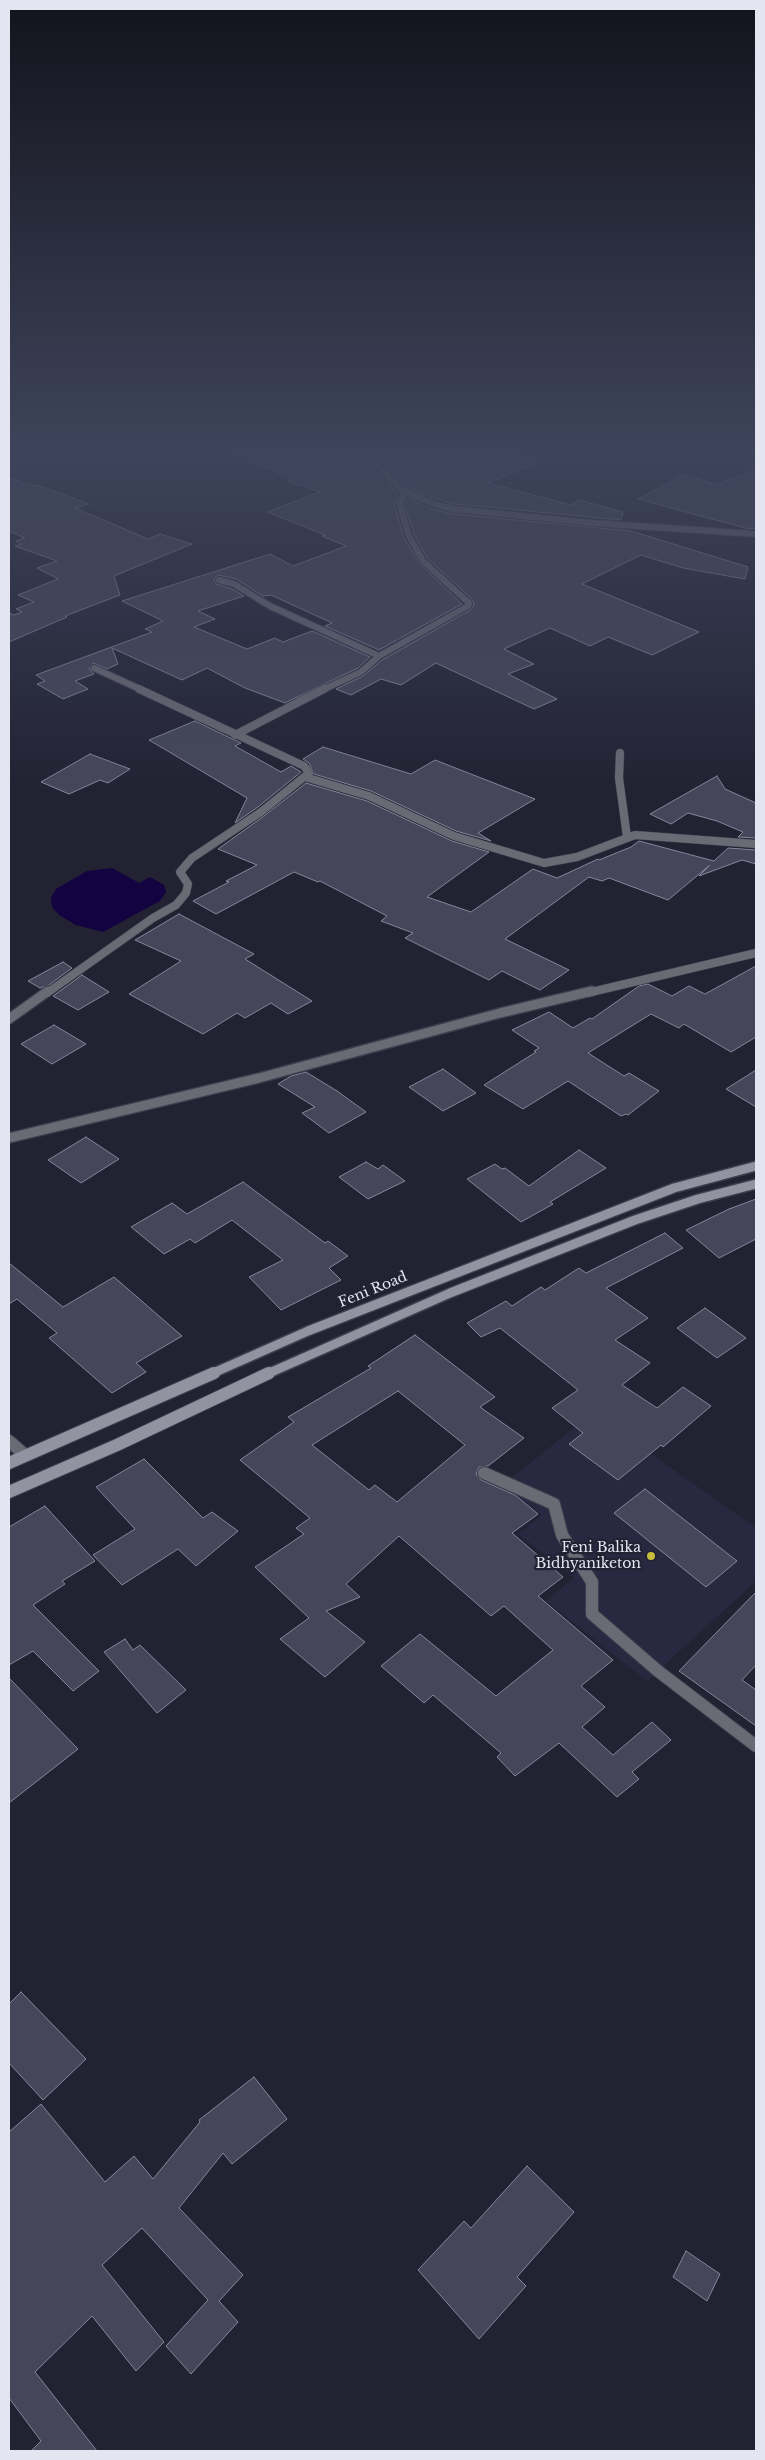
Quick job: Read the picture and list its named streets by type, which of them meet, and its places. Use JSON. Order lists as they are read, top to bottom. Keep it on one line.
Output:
{"streets":{"main road":["Feni Road"]},"places":["Feni Balika Bidhyaniketon"]}
